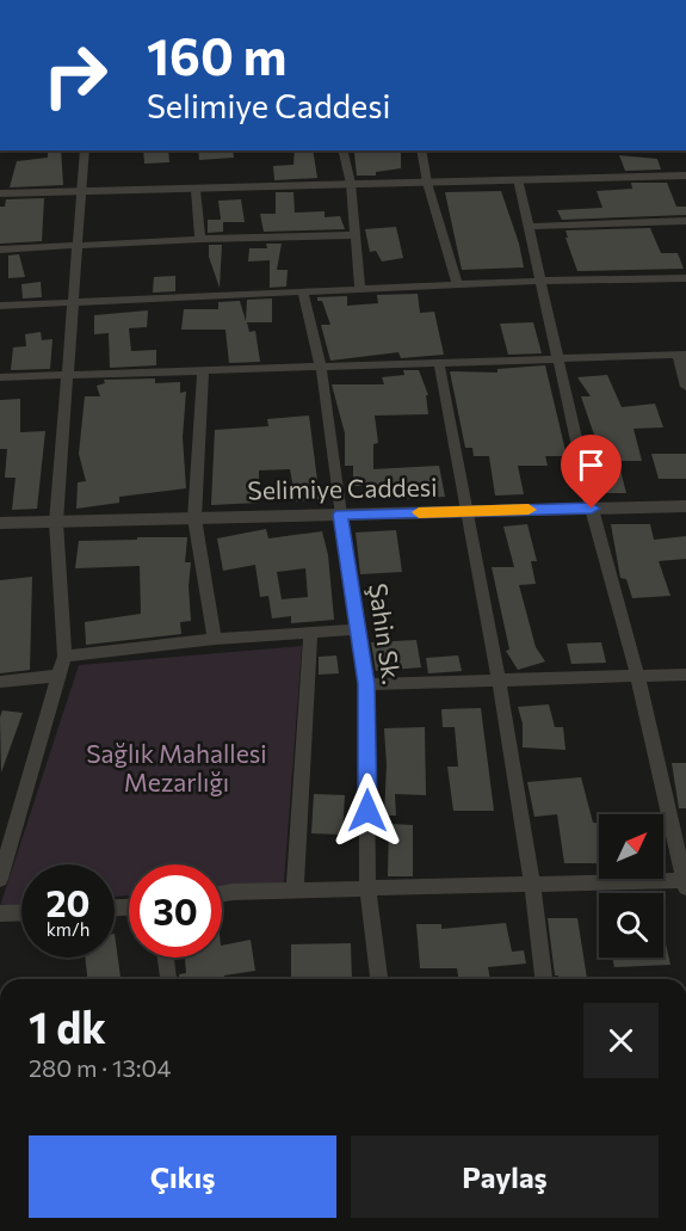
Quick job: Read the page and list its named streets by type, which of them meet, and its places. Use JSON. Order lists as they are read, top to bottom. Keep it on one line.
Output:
{"streets":{"street":["Selimiye Caddesi","Şahin Sk."]},"crossings":[["Selimiye Caddesi","Şahin Sk."]],"parks":["Sağlık Mahallesi Mezarlığı"],"north":"top right","page":{"turn":["160 m","Selimiye Caddesi"],"speed":"20 km/h","limit":"30","heading":["1 dk","280 m · 13:04"],"buttons":["Çıkış","Paylaş"]}}
